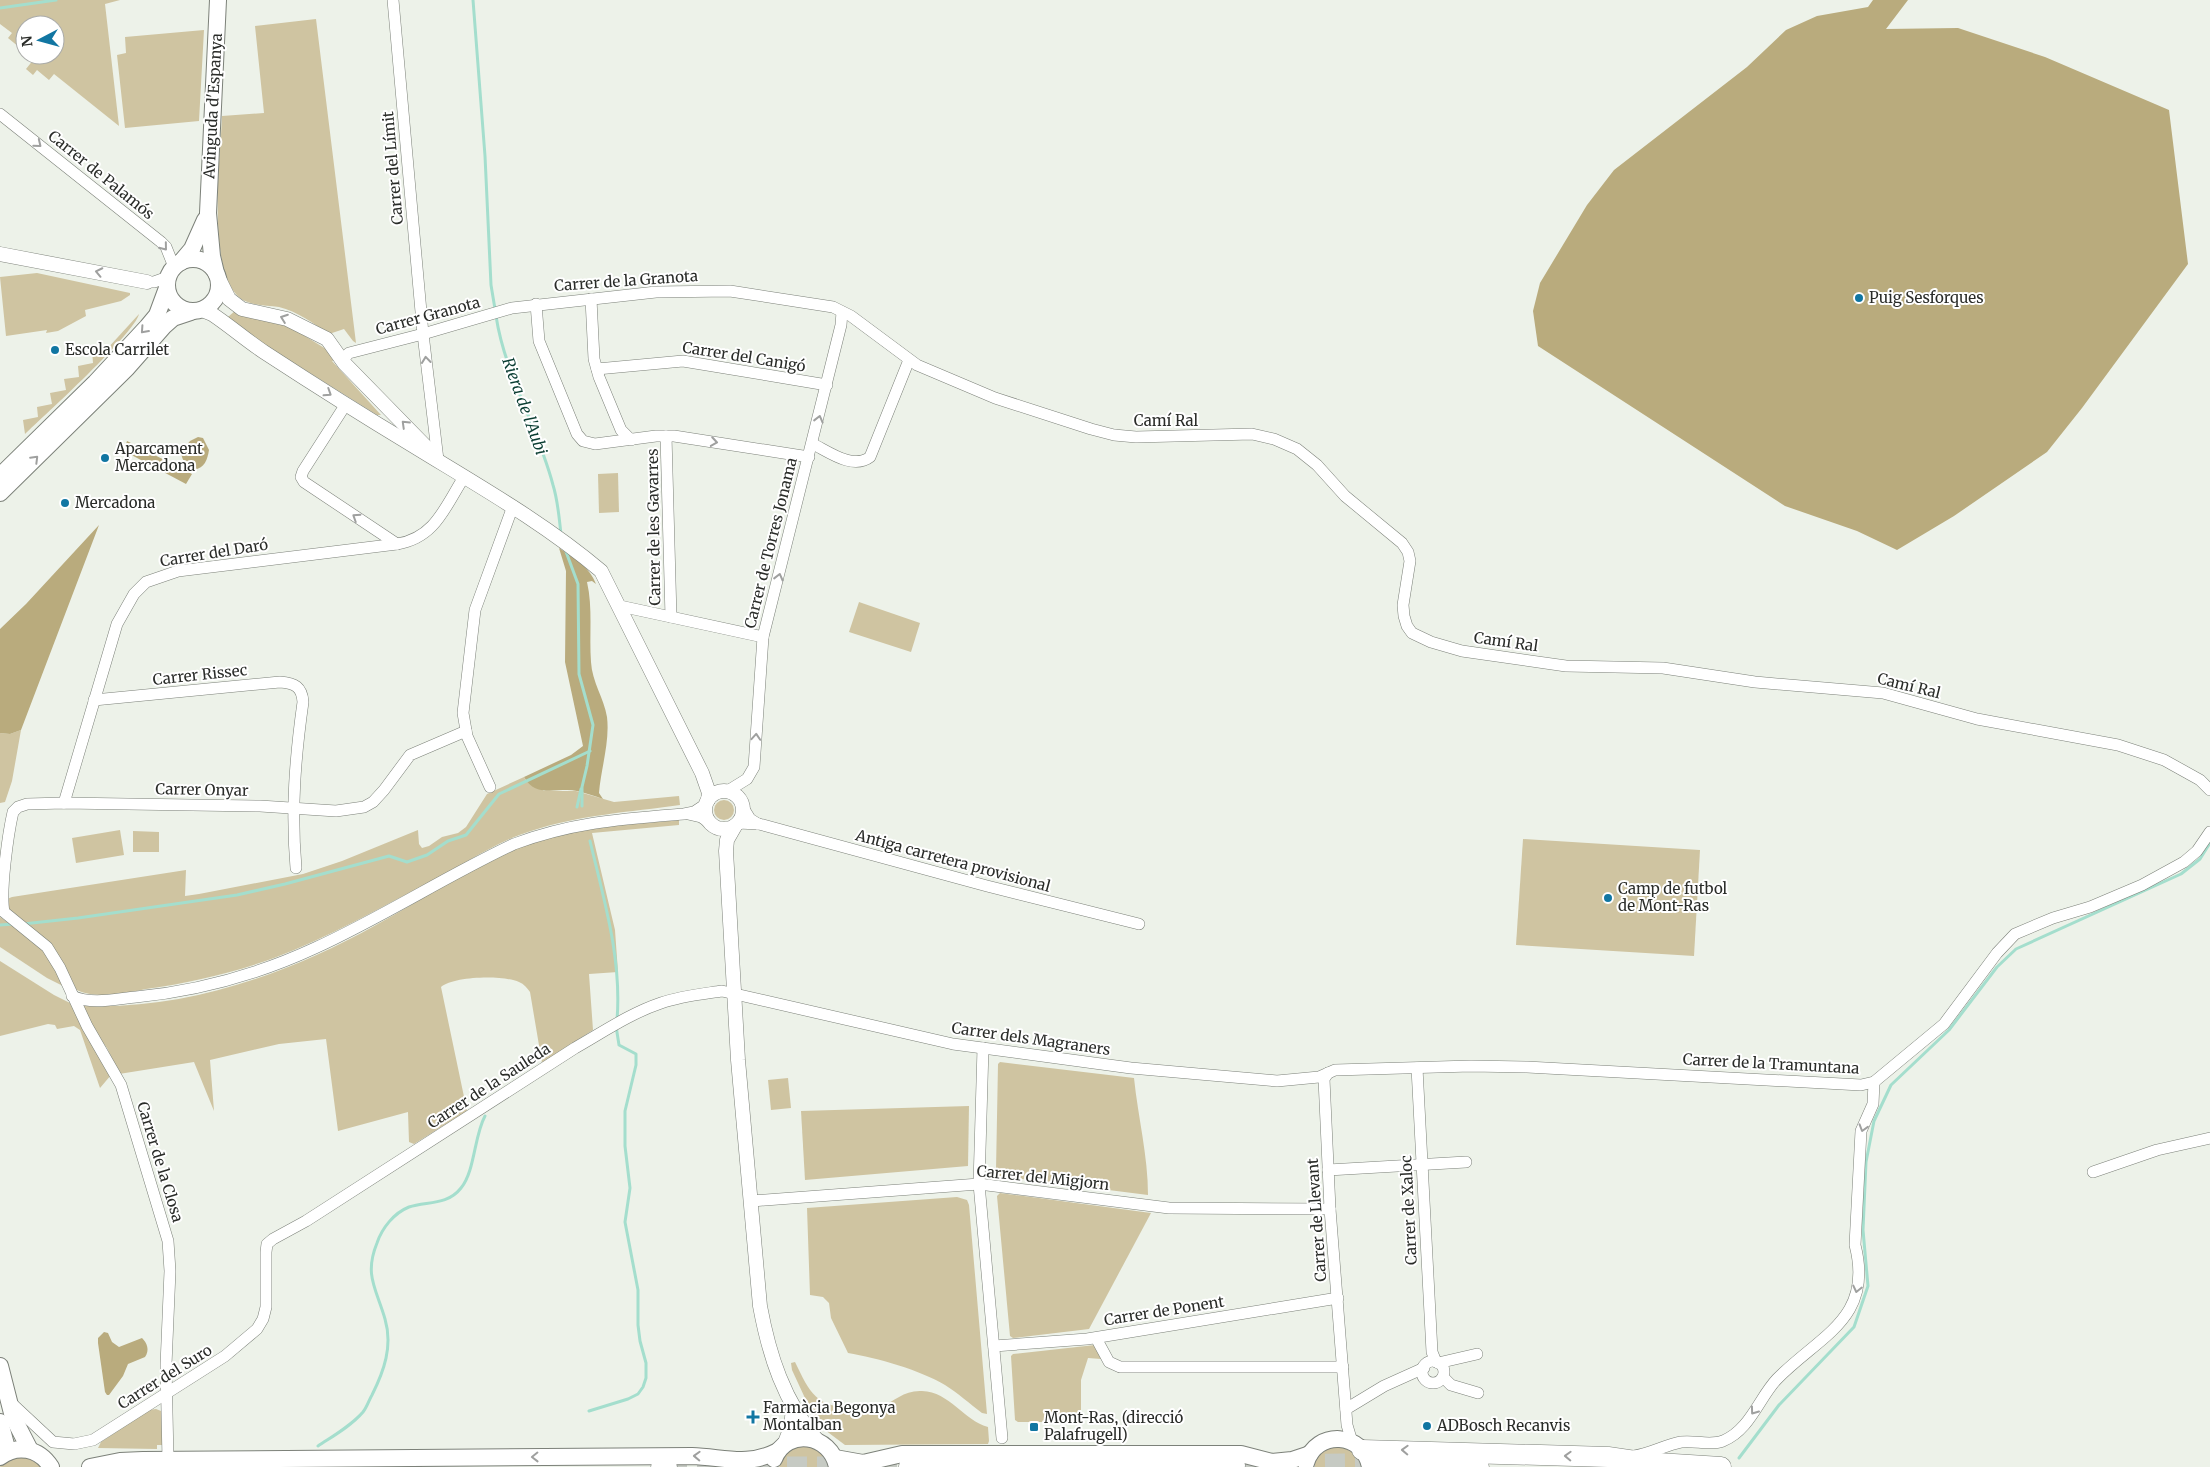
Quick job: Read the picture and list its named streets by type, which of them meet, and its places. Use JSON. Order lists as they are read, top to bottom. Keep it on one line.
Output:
{"streets":{"main road":["Avinguda d'Espanya"],"street":["Carrer del Límit","Carrer de Palamós","Carrer de la Granota","Carrer Granota","Carrer del Canigó","Camí Ral","Carrer de les Gavarres","Carrer de Torres Jonama","Carrer del Daró","Carrer Rissec","Carrer Onyar","Antiga carretera provisional","Carrer dels Magraners","Carrer de la Tramuntana","Carrer de la Sauleda","Carrer de la Closa","Carrer del Migjorn","Carrer de Xaloc","Carrer de Llevant","Carrer de Ponent","Carrer del Suro"]},"crossings":[["Avinguda d'Espanya","Carrer de Palamós"],["Carrer del Límit","Carrer Granota"],["Carrer de la Granota","Carrer Granota"],["Carrer de la Granota","Carrer de Torres Jonama"],["Carrer del Canigó","Carrer de Torres Jonama"],["Carrer de Torres Jonama","Antiga carretera provisional"],["Carrer del Daró","Carrer Rissec"],["Carrer del Daró","Carrer Onyar"],["Carrer Rissec","Carrer Onyar"],["Carrer Onyar","Carrer de la Closa"],["Carrer dels Magraners","Carrer de la Tramuntana"],["Carrer dels Magraners","Carrer de la Sauleda"],["Carrer dels Magraners","Carrer de Llevant"],["Carrer de la Tramuntana","Carrer de Xaloc"],["Carrer de la Tramuntana","Carrer de Llevant"],["Carrer de la Sauleda","Carrer del Suro"],["Carrer de la Closa","Carrer del Suro"],["Carrer del Migjorn","Carrer de Llevant"],["Carrer de Llevant","Carrer de Ponent"]],"one_way":["Carrer de Palamós","Carrer de Torres Jonama"],"water":["Riera de l'Aubi"],"places":{"other":["Puig Sesforques","Escola Carrilet","Aparcament Mercadona","Mercadona","Camp de futbol de Mont-Ras","ADBosch Recanvis"],"health":["Farmàcia Begonya Montalban"],"transit":["Mont-Ras, (direcció Palafrugell)"]},"north":"left"}
